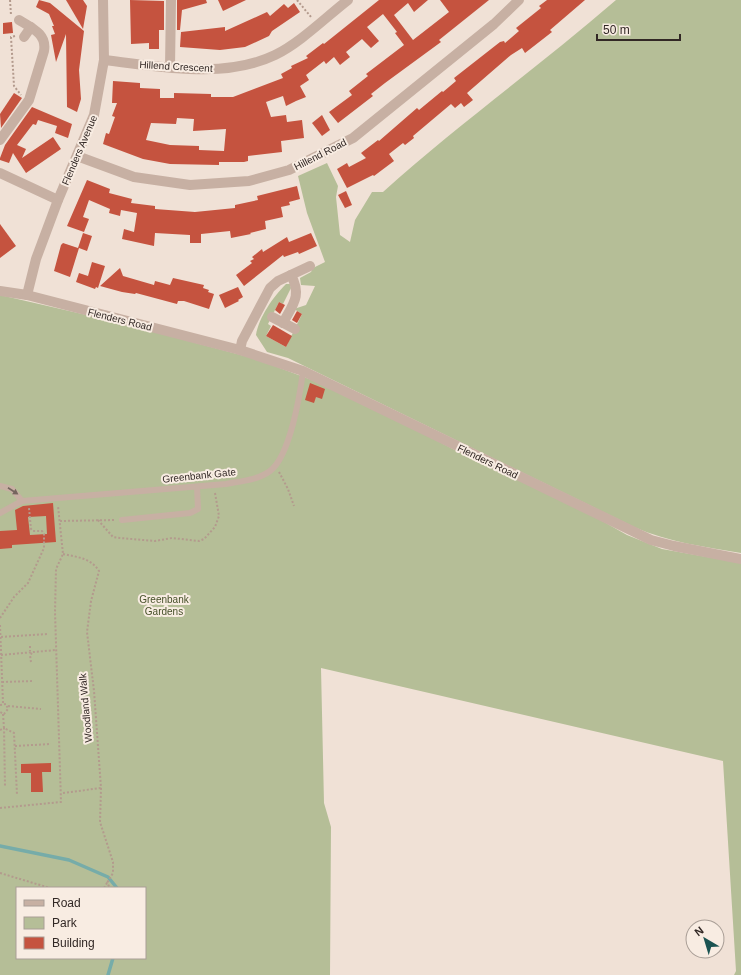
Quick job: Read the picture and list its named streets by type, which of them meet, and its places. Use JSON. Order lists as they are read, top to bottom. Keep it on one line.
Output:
{"streets":{"street":["Hillend Crescent","Flenders Avenue","Hillend Road","Flenders Road"],"lane":["Greenbank Gate"],"path":["Woodland Walk"]},"crossings":[["Hillend Crescent","Flenders Avenue"],["Flenders Avenue","Hillend Road"],["Flenders Avenue","Flenders Road"],["Flenders Road","Greenbank Gate"]],"parks":["Greenbank Gardens"],"legend":["Road","Park","Building"],"scale_bar":"50 m","north":"top left"}
